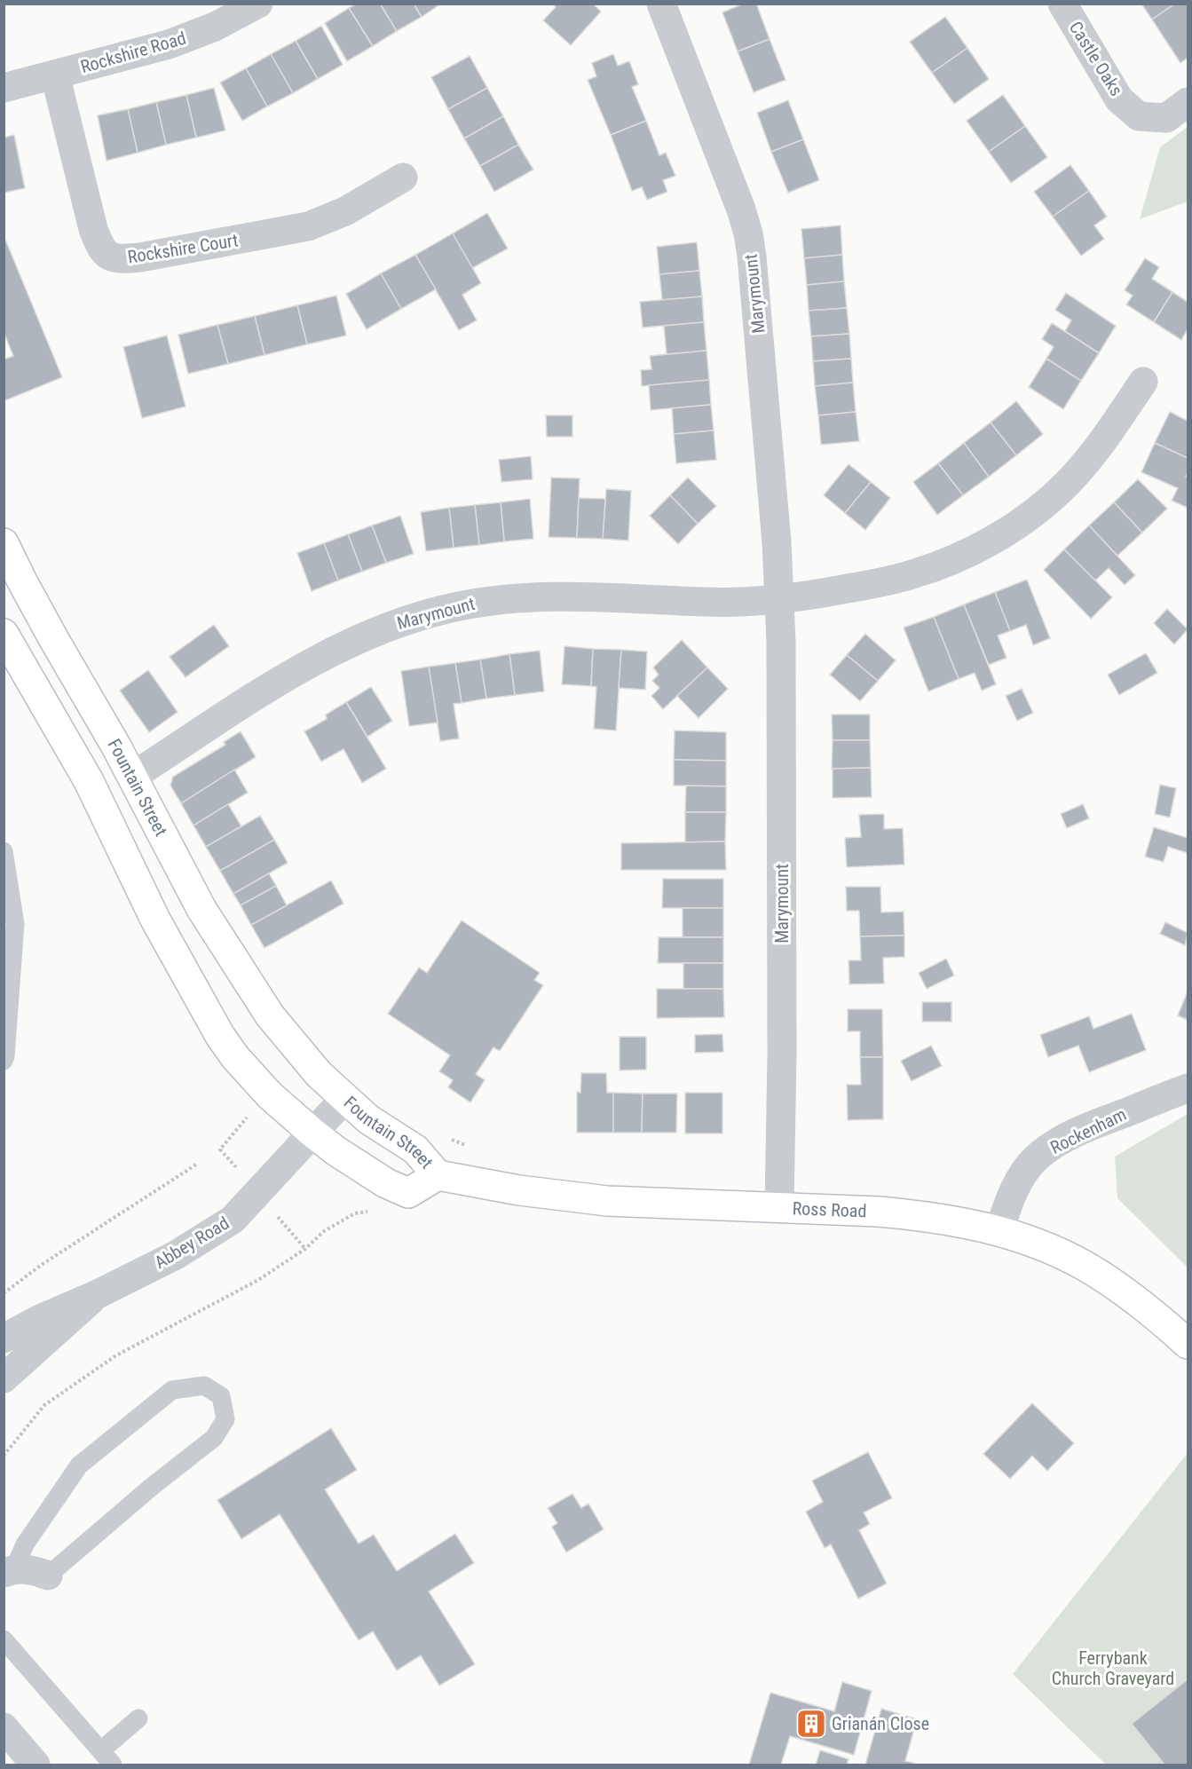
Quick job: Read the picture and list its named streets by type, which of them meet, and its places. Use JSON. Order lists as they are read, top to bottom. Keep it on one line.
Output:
{"streets":{"main road":["Fountain Street","Ross Road"],"street":["Rockshire Road","Castle Oaks","Rockshire Court","Marymount","Rockenham","Abbey Road"]},"crossings":[["Rockshire Road","Rockshire Court"],["Marymount","Fountain Street"],["Marymount","Ross Road"],["Fountain Street","Ross Road"],["Fountain Street","Abbey Road"],["Rockenham","Ross Road"]],"parks":["Ferrybank Church Graveyard"],"places":{"building":["Grianán Close"]}}
